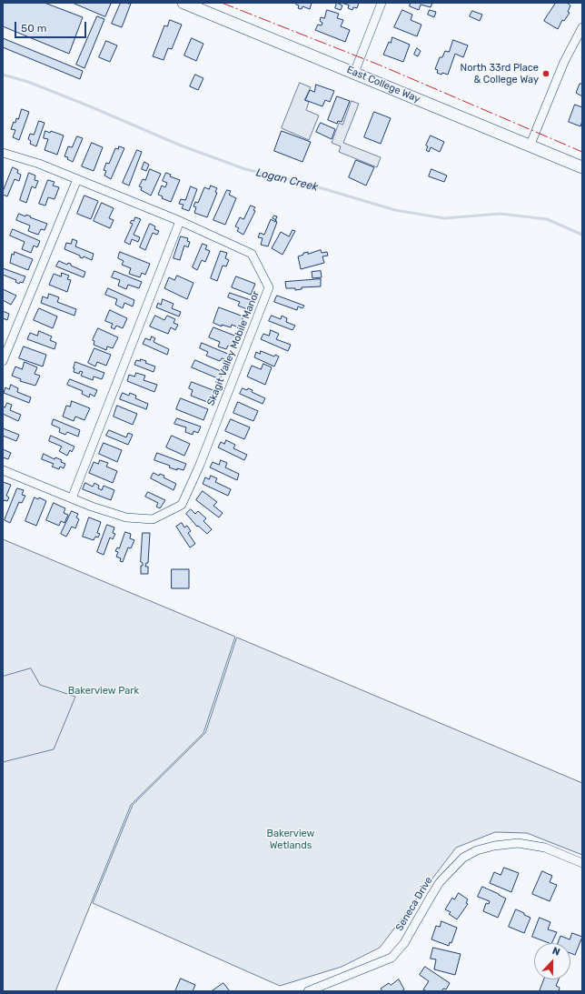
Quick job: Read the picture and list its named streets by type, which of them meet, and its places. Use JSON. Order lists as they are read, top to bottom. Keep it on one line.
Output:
{"streets":{"main road":["East College Way"],"street":["Skagit Valley Mobile Manor","Seneca Drive"]},"water":["Logan Creek"],"parks":["Bakerview Park","Bakerview Wetlands"],"places":["North 33rd Place & College Way"],"scale_bar":"50 m","north":"top"}
